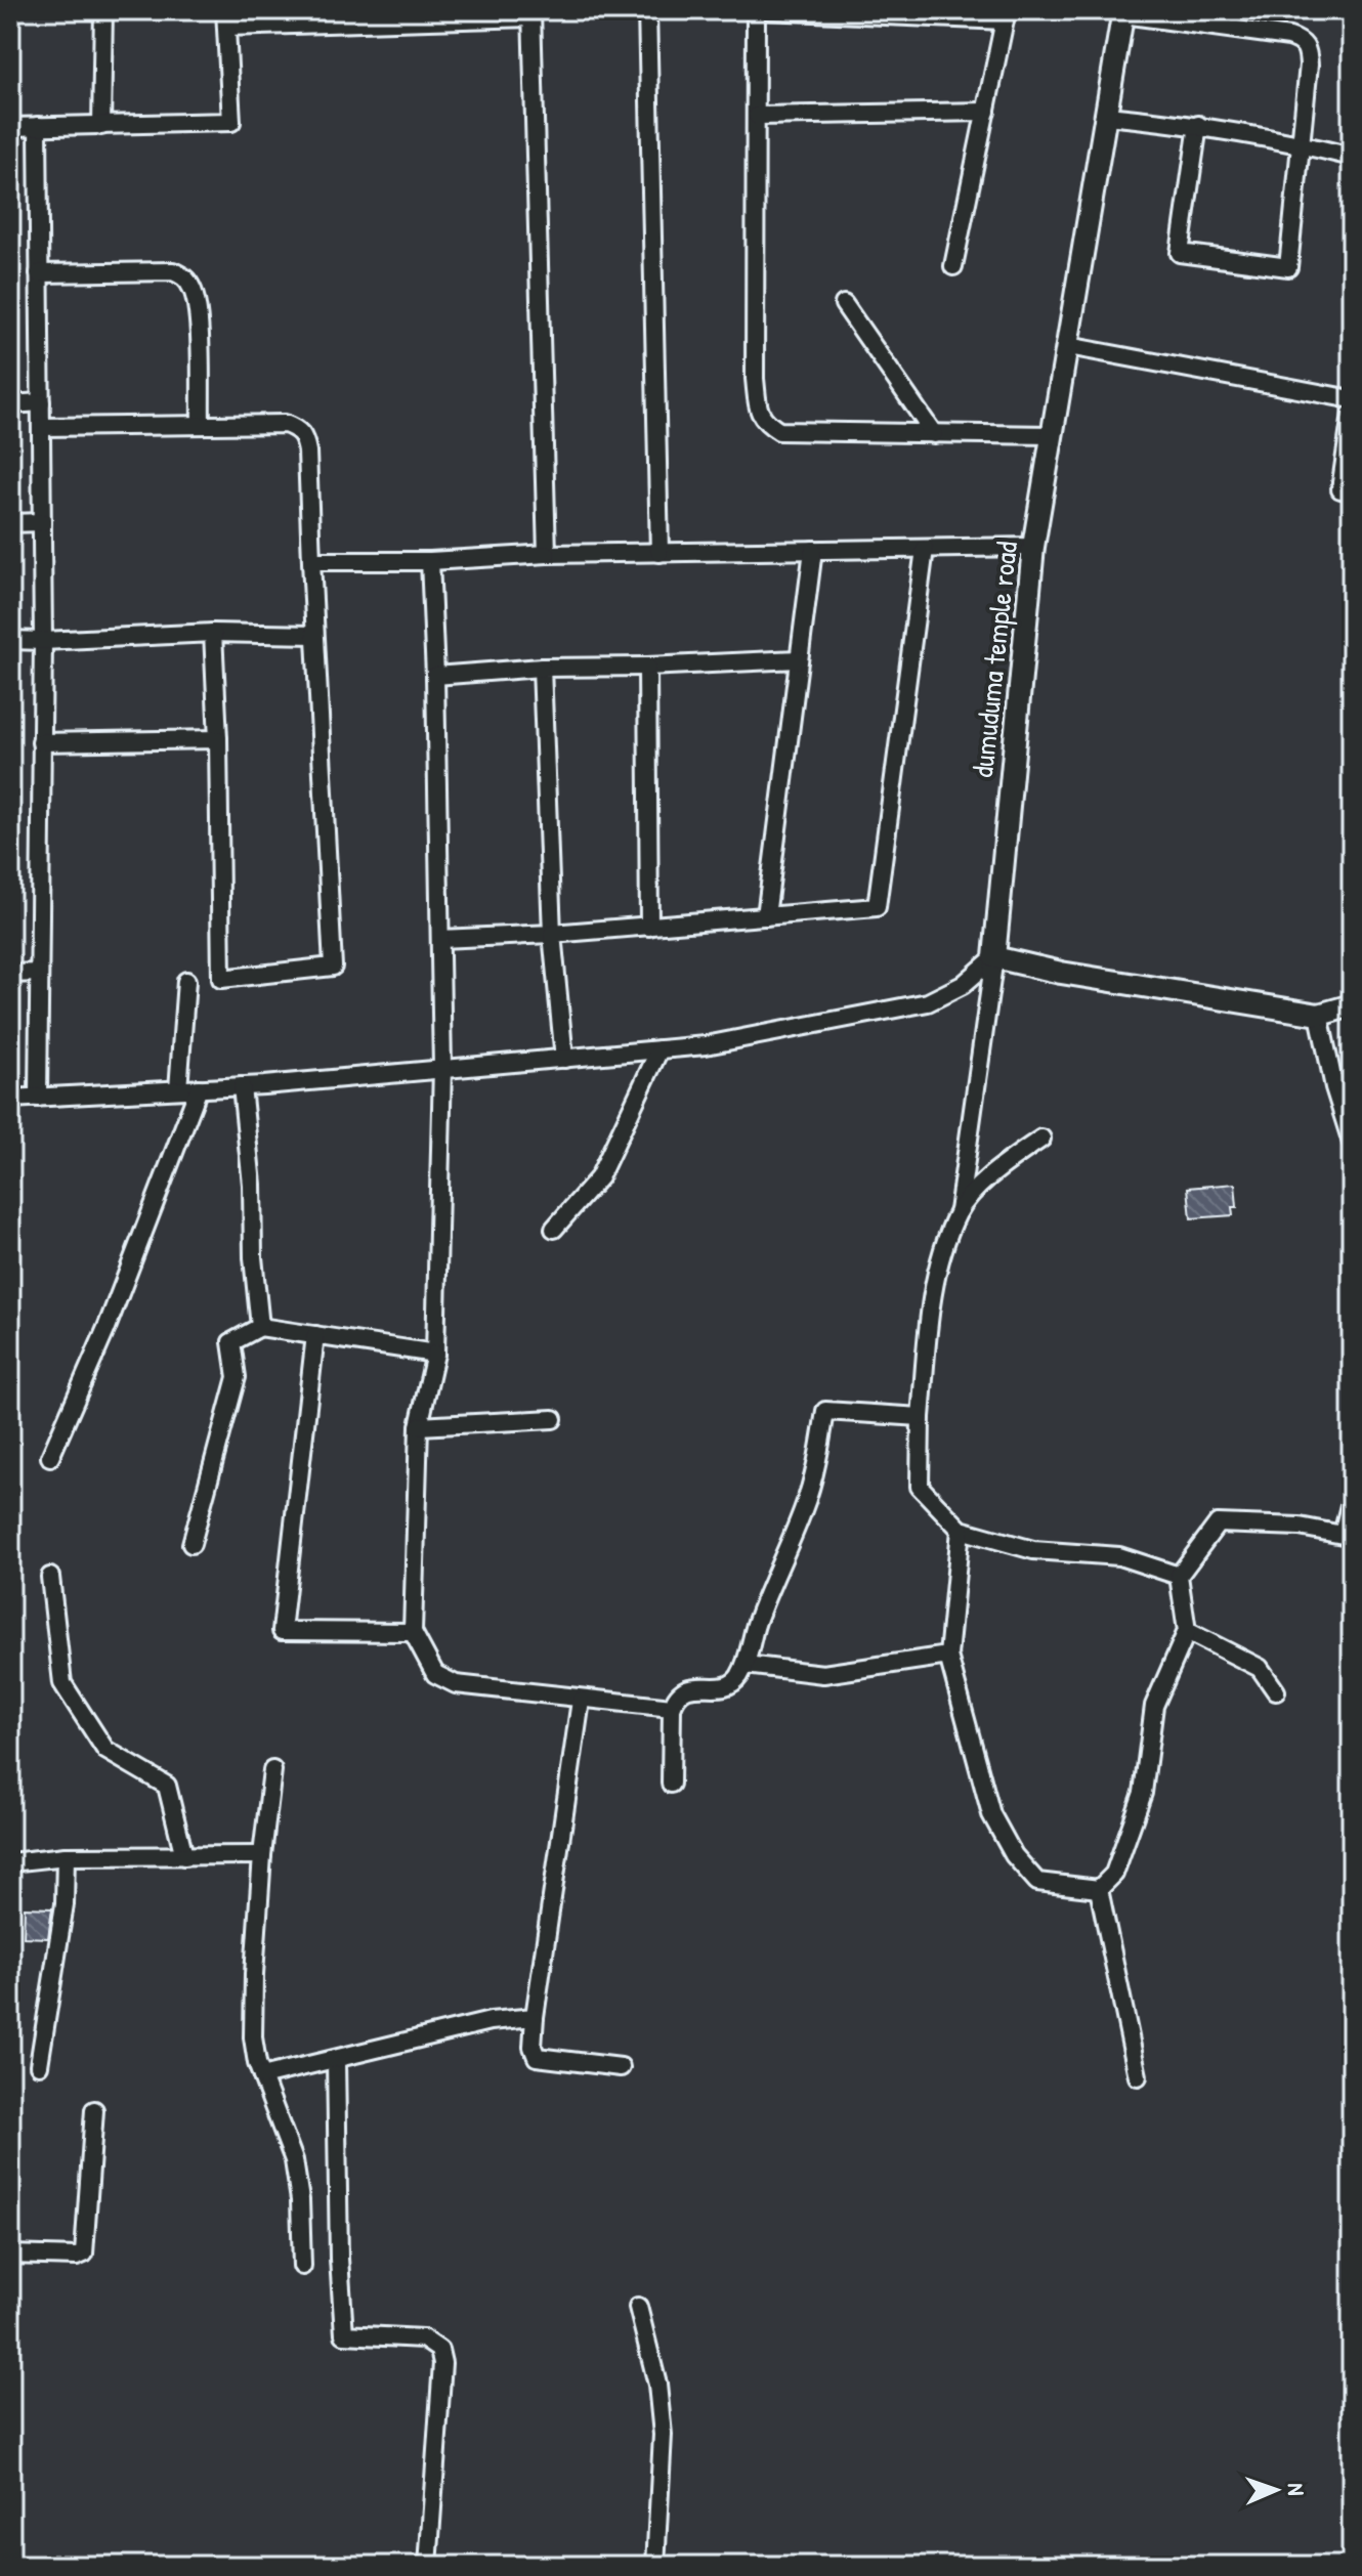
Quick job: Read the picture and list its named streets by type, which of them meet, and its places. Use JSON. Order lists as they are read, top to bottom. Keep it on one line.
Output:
{"streets":{"street":["dumuduma temple road"]},"north":"right"}
